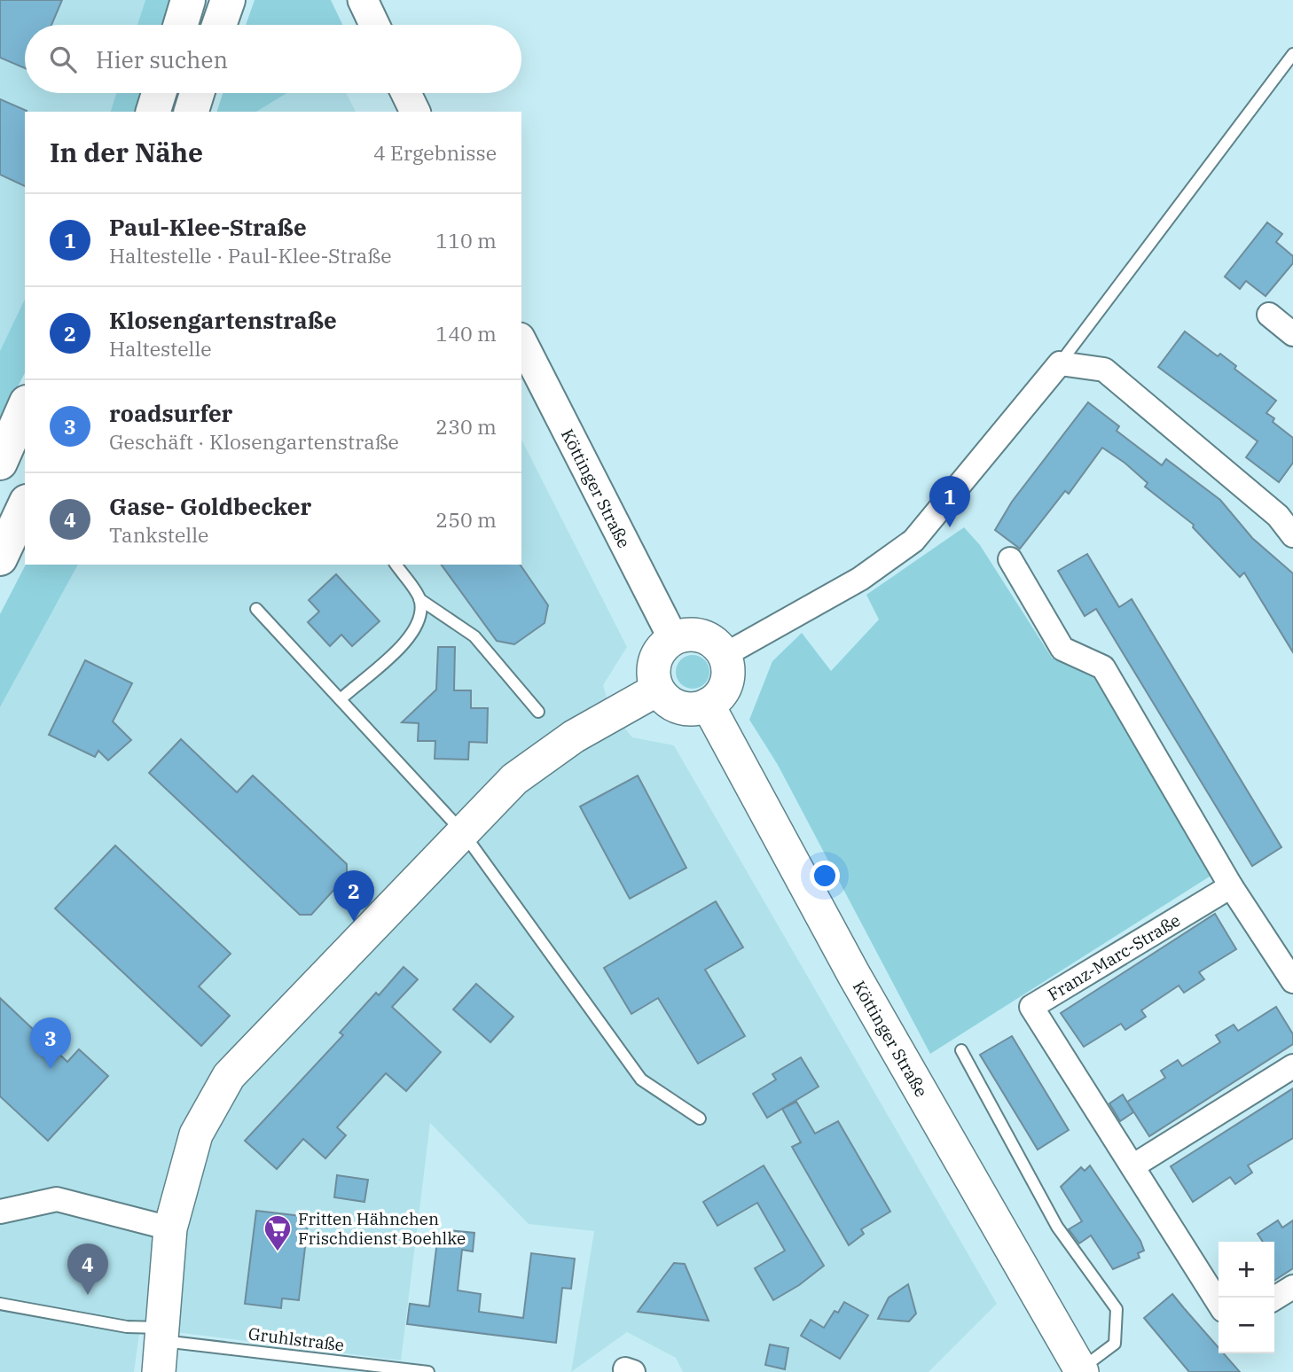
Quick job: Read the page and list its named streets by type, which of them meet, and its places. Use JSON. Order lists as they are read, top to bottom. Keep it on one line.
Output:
{"streets":{"main road":["Köttinger Straße"],"street":["Franz-Marc-Straße"],"lane":["Gruhlstraße"]},"places":{"supermarket":["Fritten Hähnchen Frischdienst Boehlke"]},"page":{"search":"Hier suchen","heading":["In der Nähe","4 Ergebnisse"],"list":[{"mark":"1","name":"Paul-Klee-Straße","note":"Haltestelle · Paul-Klee-Straße","value":"110 m"},{"mark":"2","name":"Klosengartenstraße","note":"Haltestelle","value":"140 m"},{"mark":"3","name":"roadsurfer","note":"Geschäft · Klosengartenstraße","value":"230 m"},{"mark":"4","name":"Gase- Goldbecker","note":"Tankstelle","value":"250 m"}],"pins":["1","2","3","4"],"map_buttons":["+","−"]}}
